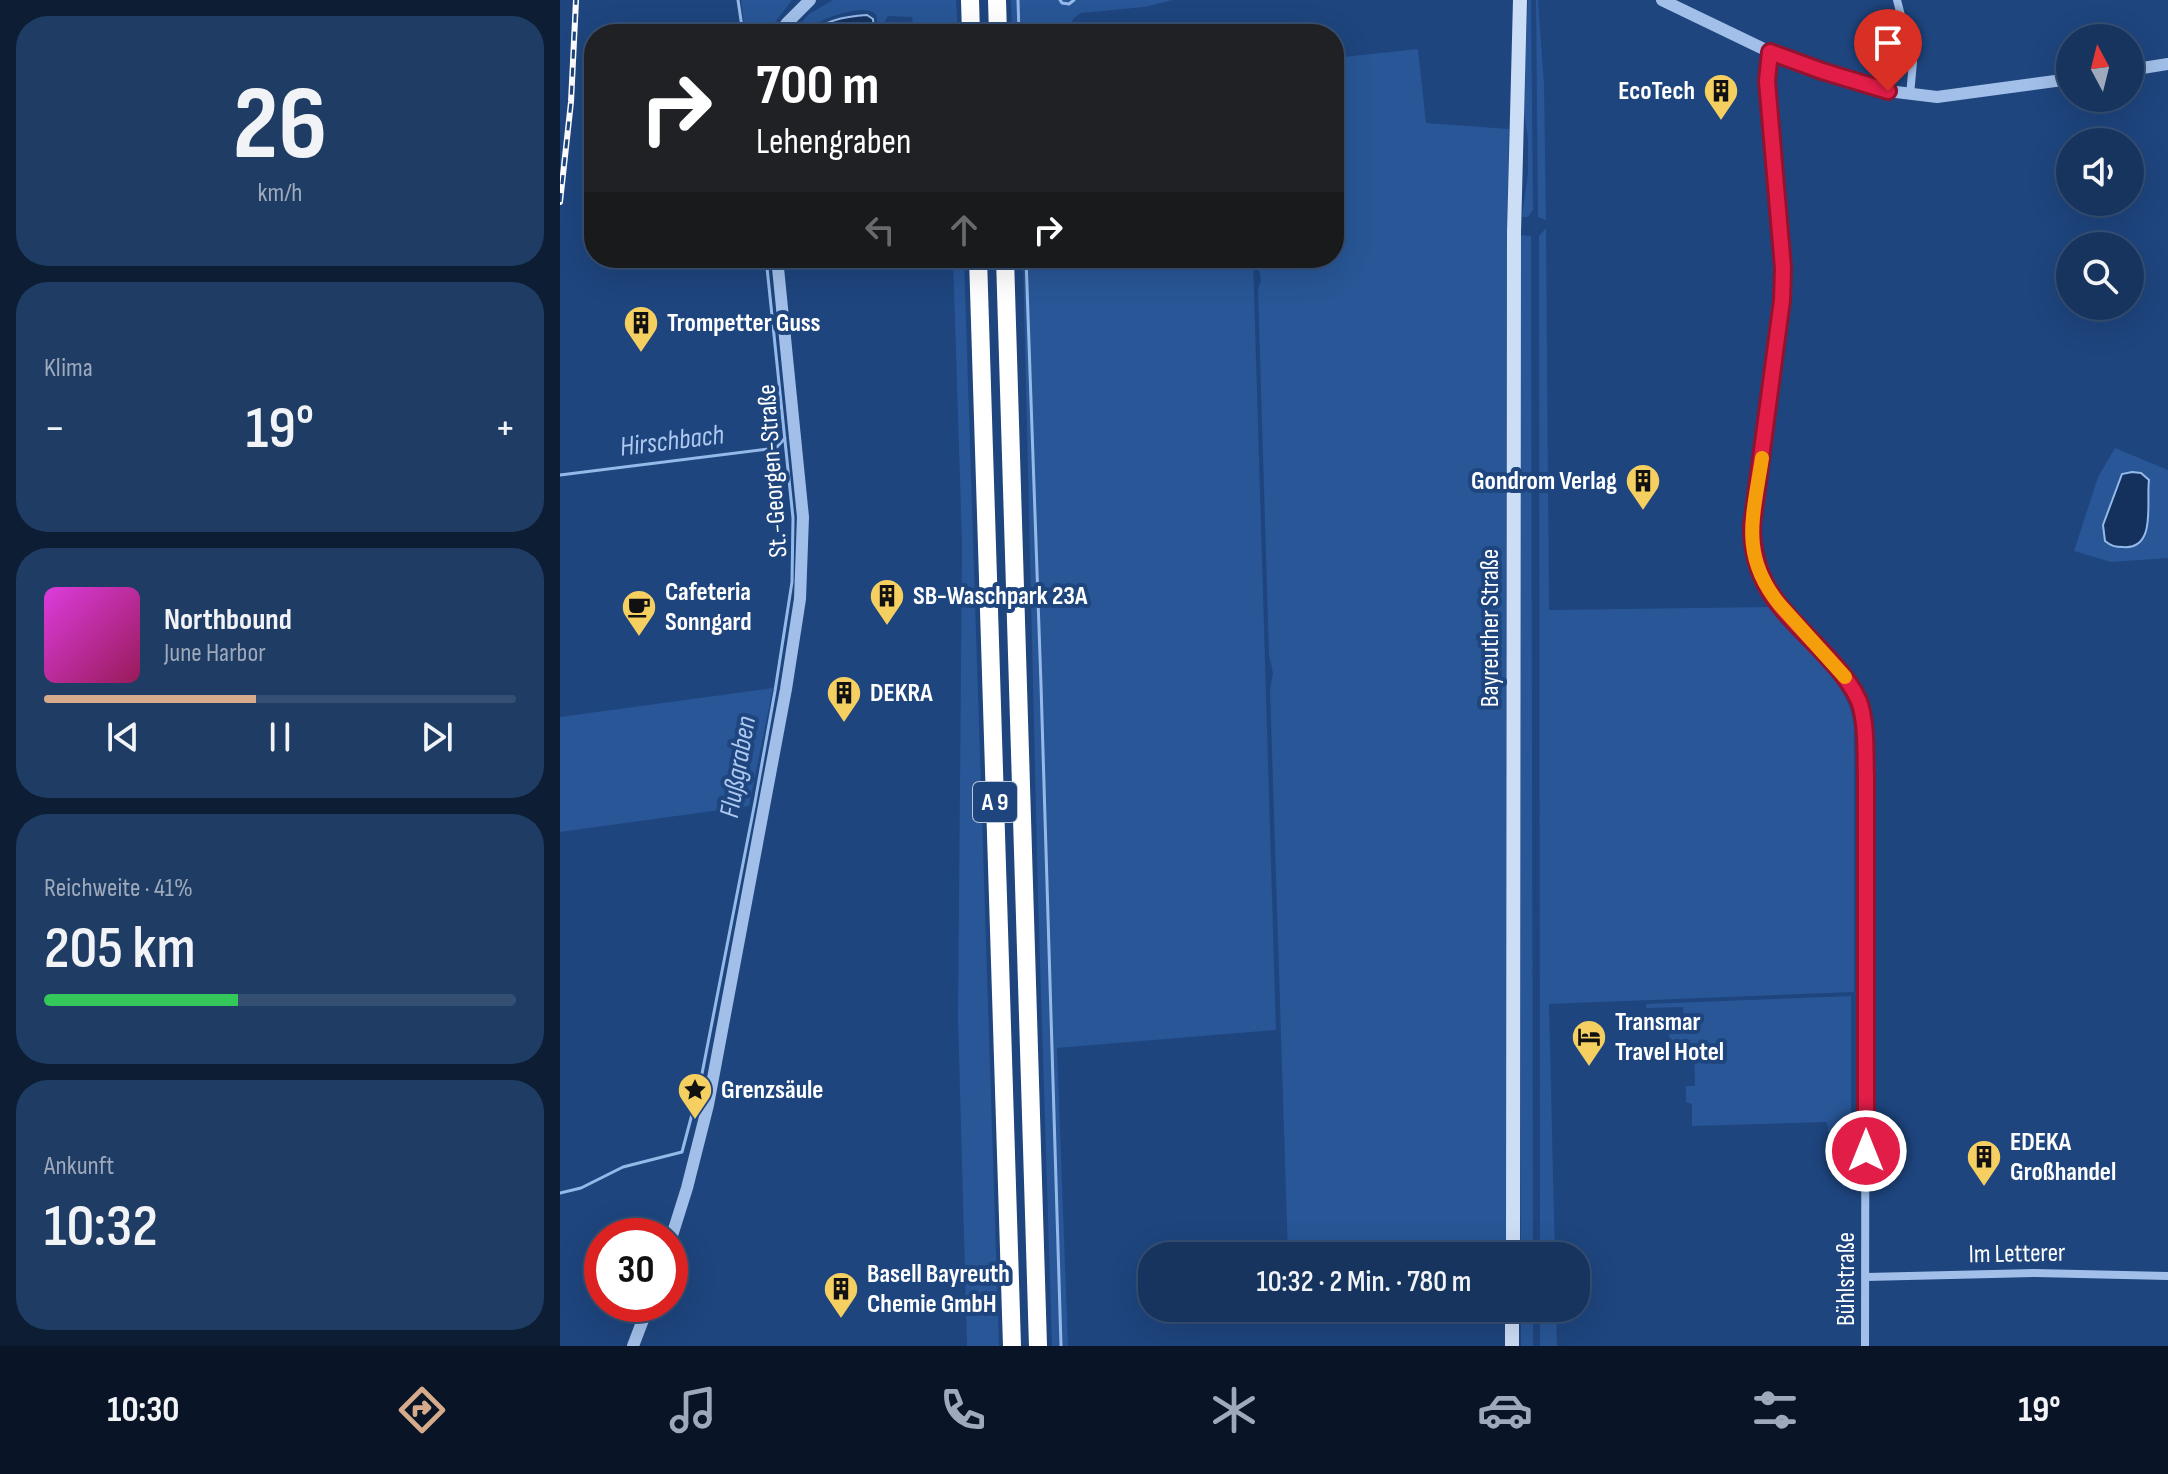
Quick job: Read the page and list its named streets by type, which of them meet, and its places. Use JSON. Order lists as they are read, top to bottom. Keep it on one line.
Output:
{"streets":{"highway":["A 9"],"main road":["Bayreuther Straße"],"street":["St.-Georgen-Straße","Im Letterer","Bühlstraße"]},"crossings":[["Im Letterer","Bühlstraße"]],"water":["Hirschbach","Flußgraben"],"places":{"building":["EcoTech","Trompetter Guss","Gondrom Verlag","SB-Waschpark 23A","DEKRA","EDEKA Großhandel","Basell Bayreuth Chemie GmbH"],"cafe":["Cafeteria Sonngard"],"hotel":["Transmar Travel Hotel"],"place":["Grenzsäule"]},"north":"top","page":{"tile":[["26","km/h"],"Klima",["Reichweite · 41%","205 km"],["Ankunft","10:32"]],"turn":["700 m","Lehengraben"],"heat":["−","19°","+"],"song":["Northbound","June Harbor"],"limit":"30","trip":"10:32 · 2 Min. · 780 m","tabs":["10:30","19°"]}}
